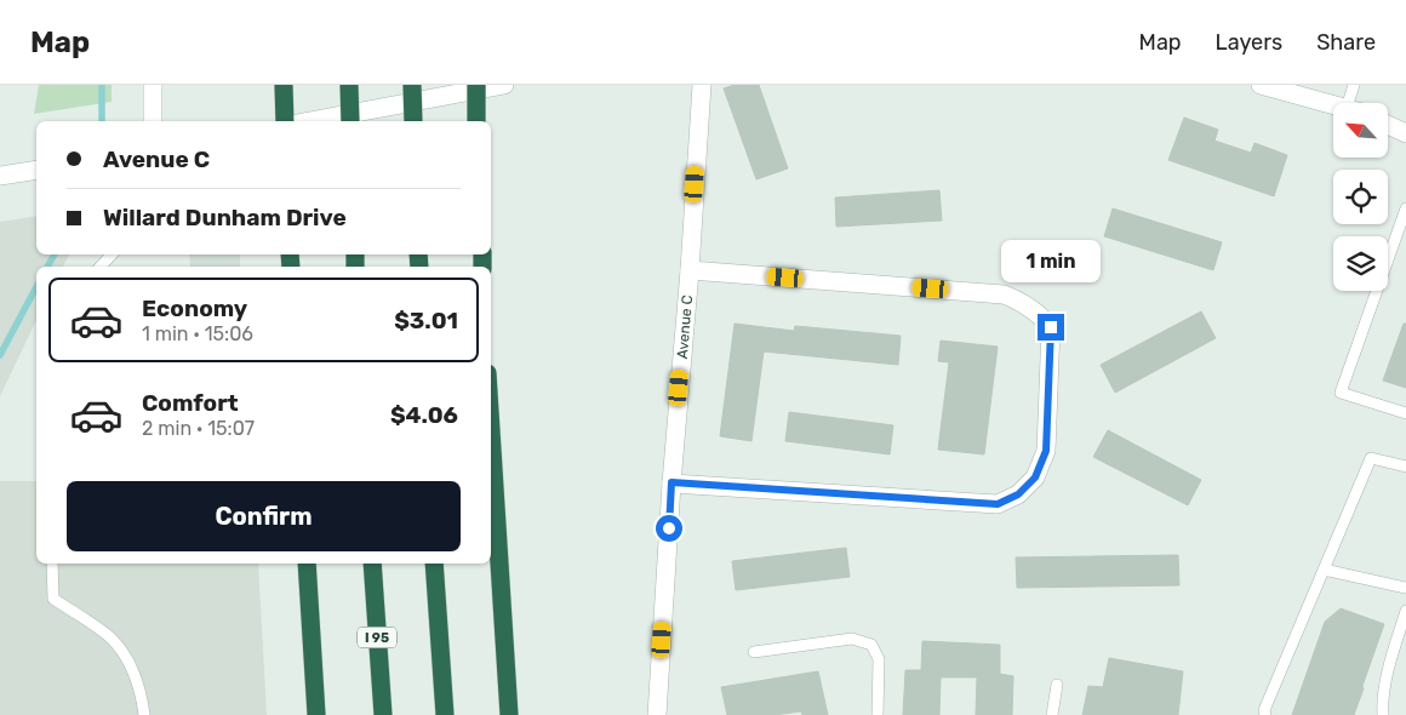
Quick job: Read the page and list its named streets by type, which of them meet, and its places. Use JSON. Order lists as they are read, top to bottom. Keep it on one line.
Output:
{"streets":{"highway":["I 95"],"street":["Avenue C"]},"north":"top left","page":{"header":"Map","nav":["Map","Layers","Share"],"banner":["Avenue C","Willard Dunham Drive"],"bubble":"1 min","list":[{"name":"Economy","note":"1 min · 15:06","value":"$3.01"},{"name":"Comfort","note":"2 min · 15:07","value":"$4.06"}],"buttons":"Confirm"}}
